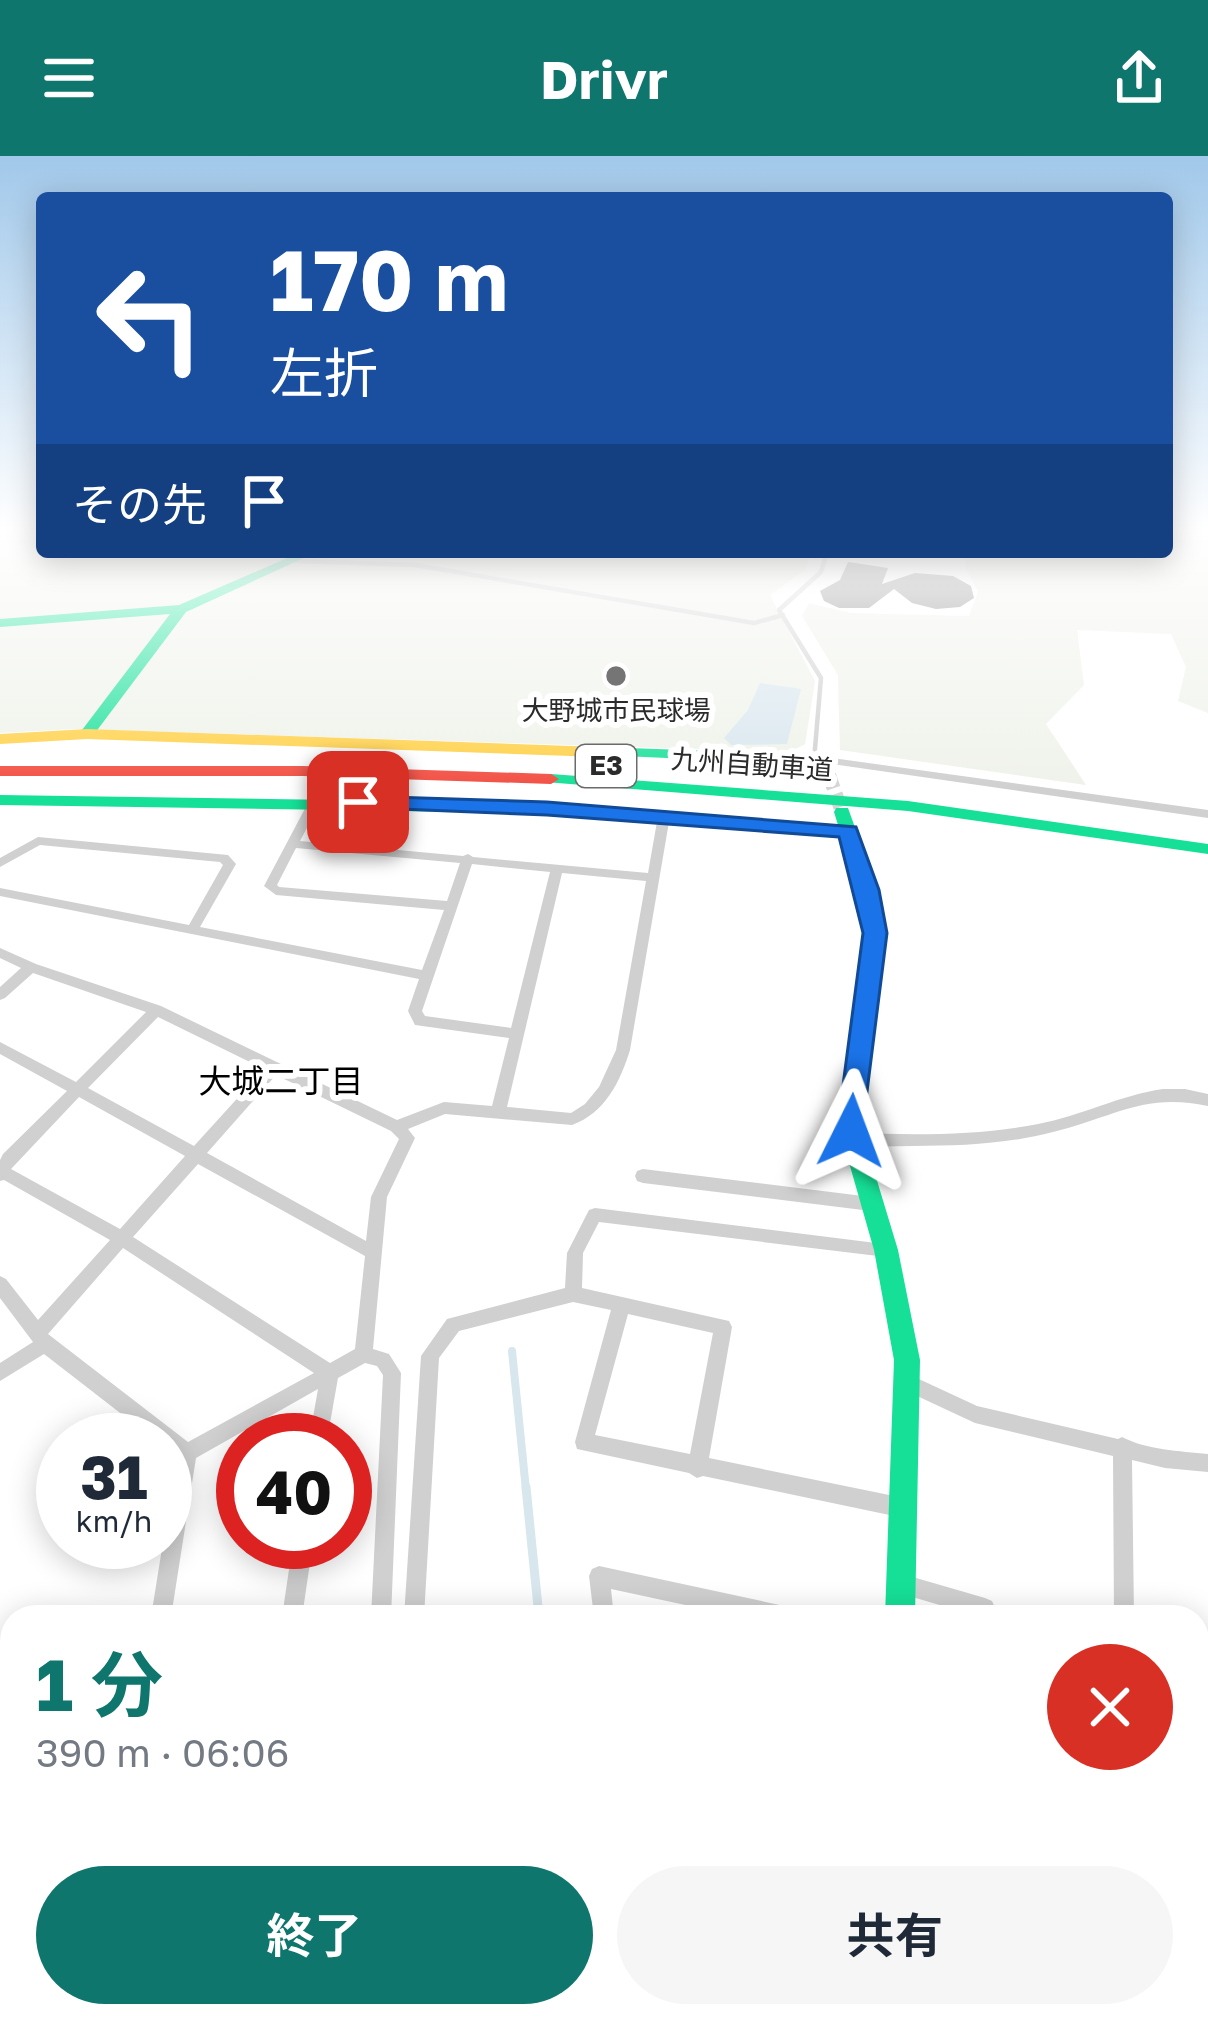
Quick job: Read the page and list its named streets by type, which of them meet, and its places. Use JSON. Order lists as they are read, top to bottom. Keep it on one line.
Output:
{"streets":{"main road":["九州自動車道","E3"]},"districts":["大城二丁目"],"places":["大野城市民球場"],"page":{"header":"Drivr","turn":["170 m","左折"],"then":"その先","speed":"31 km/h","limit":"40","heading":["1 分","390 m · 06:06"],"buttons":["終了","共有"]}}
